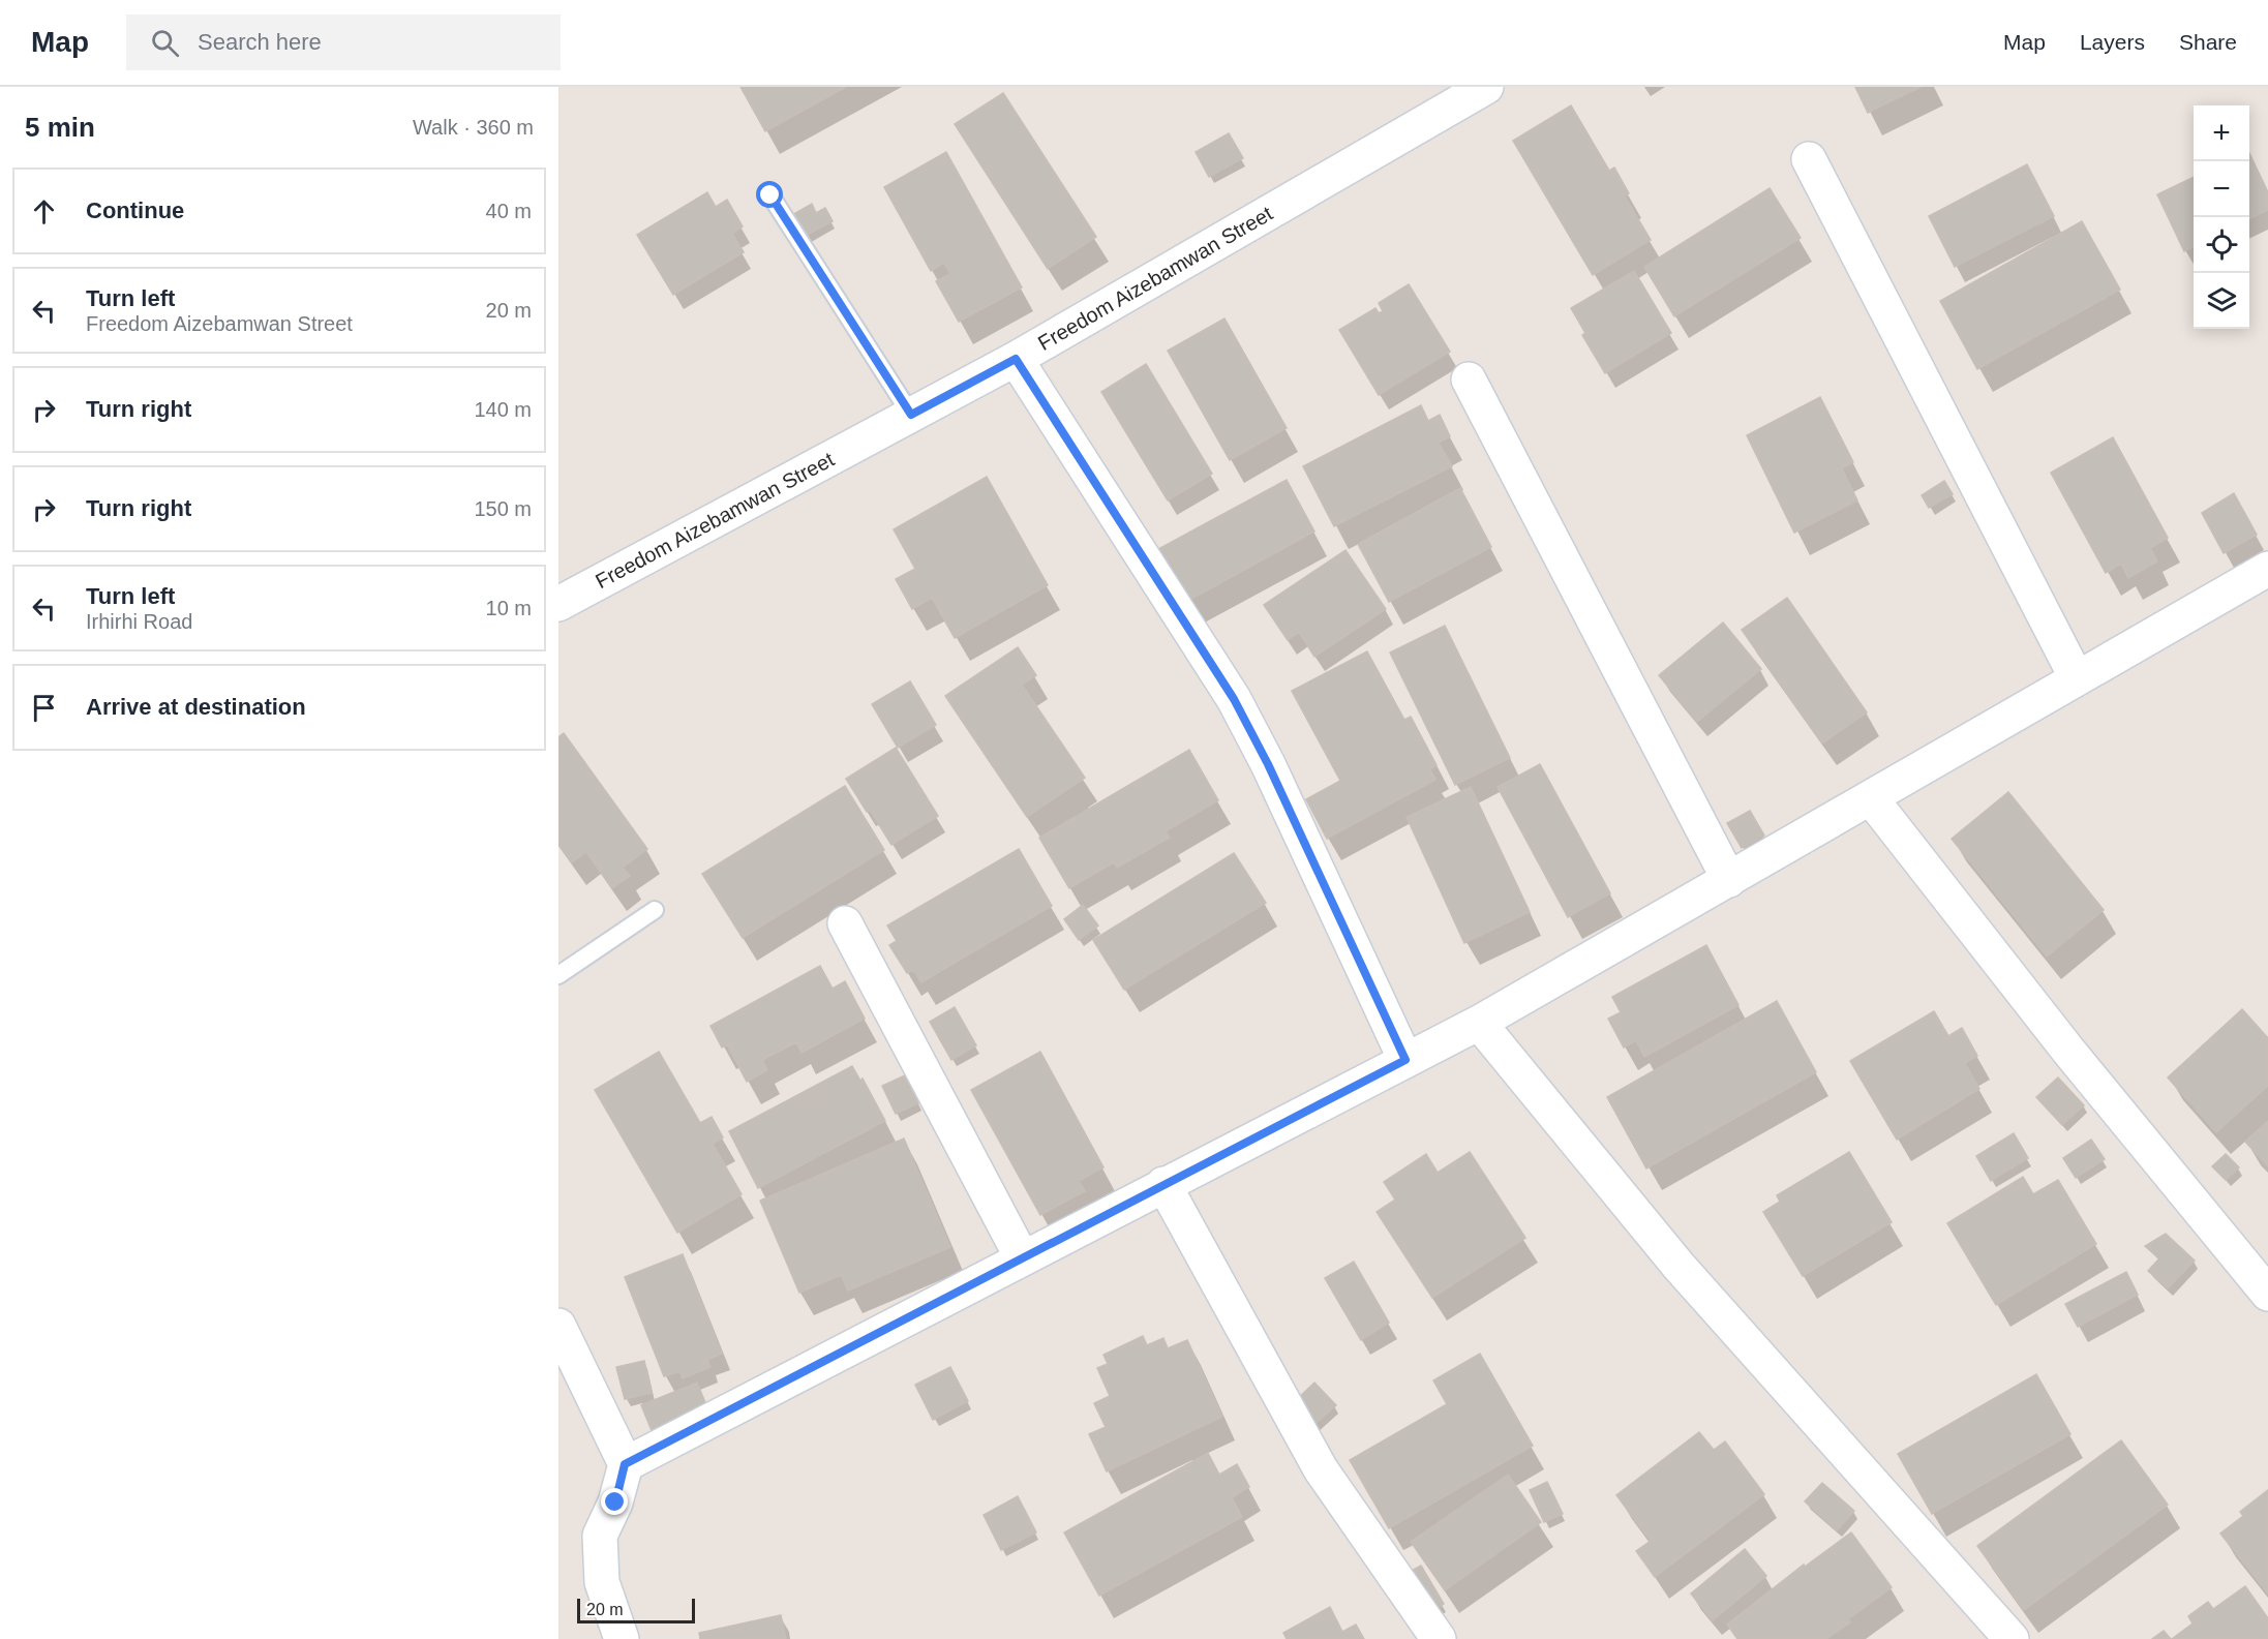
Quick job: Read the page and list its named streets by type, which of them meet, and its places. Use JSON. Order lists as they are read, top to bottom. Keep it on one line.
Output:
{"streets":{"street":["Freedom Aizebamwan Street"]},"scale_bar":"20 m","page":{"header":"Map","search":"Search here","nav":["Map","Layers","Share"],"heading":["5 min","Walk · 360 m"],"map_buttons":["+","−"],"list":[["Continue","40 m"],["Turn left","Freedom Aizebamwan Street","20 m"],["Turn right","140 m"],["Turn right","150 m"],["Turn left","Irhirhi Road","10 m"],"Arrive at destination"],"scale":"20 m"}}
